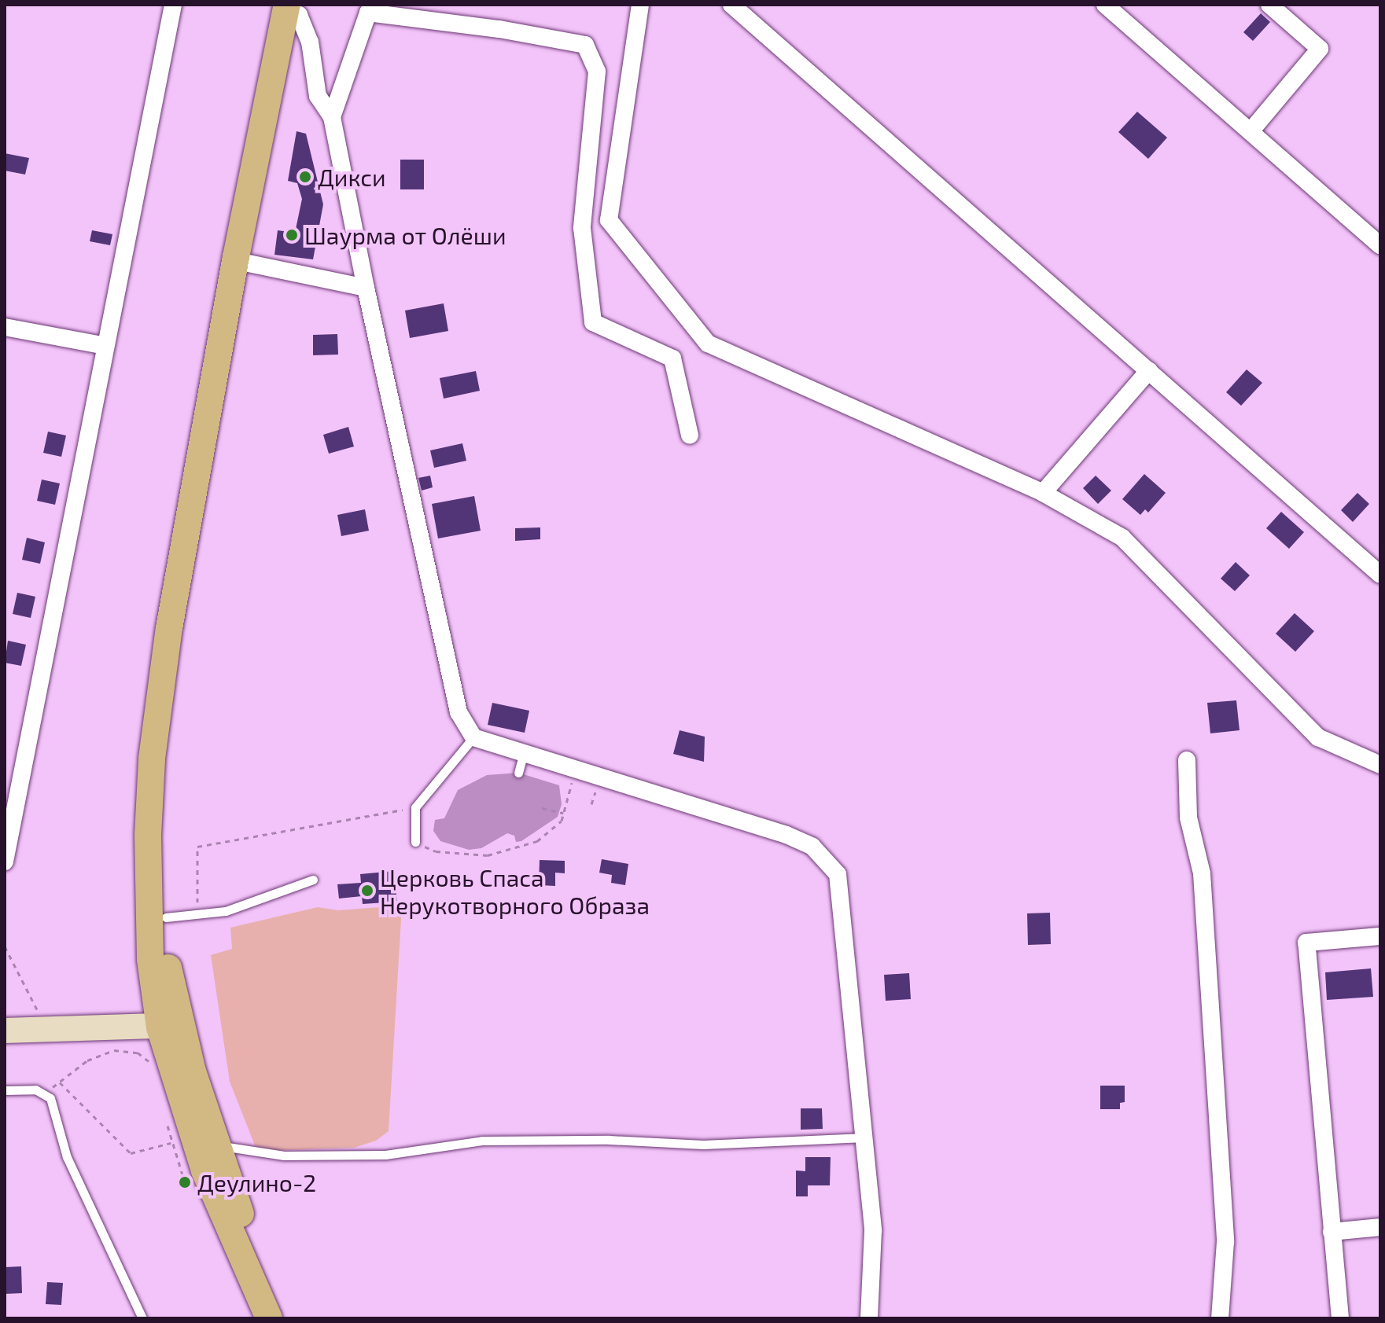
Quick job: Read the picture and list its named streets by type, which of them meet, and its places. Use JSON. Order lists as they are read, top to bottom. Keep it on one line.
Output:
{"places":["Дикси","Шаурма от Олёши","Церковь Спаса Нерукотворного Образа","Деулино-2"]}
